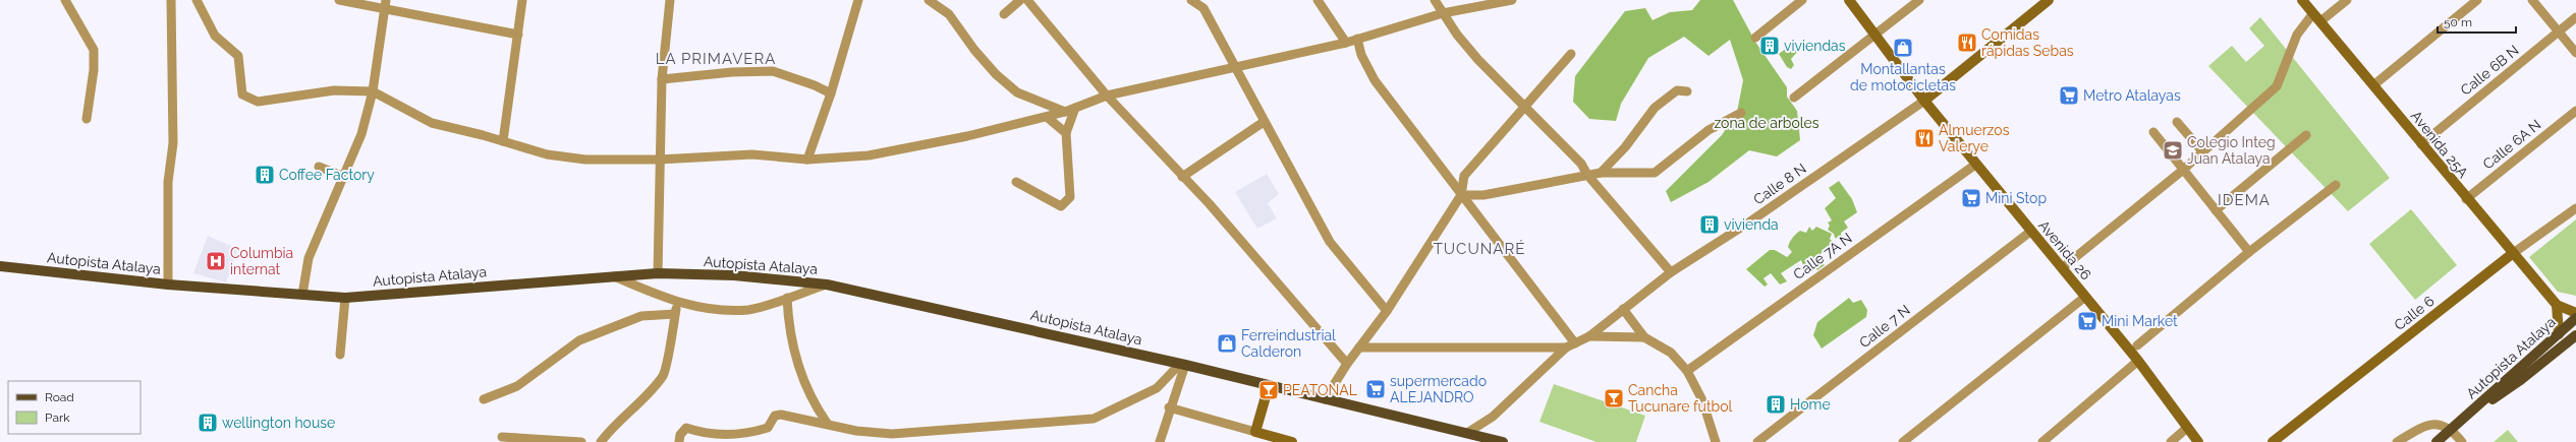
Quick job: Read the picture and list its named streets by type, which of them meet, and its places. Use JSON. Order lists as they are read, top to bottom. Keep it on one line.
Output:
{"streets":{"main road":["Autopista Atalaya"],"street":["Calle 6B N","Avenida 25A","Calle 6A N","Calle 8 N","Avenida 26","Calle 7A N","Calle 6","Calle 7 N"]},"crossings":[["Calle 6B N","Avenida 25A"],["Avenida 25A","Calle 6A N"],["Avenida 25A","Calle 6"],["Calle 8 N","Avenida 26"],["Calle 8 N","Autopista Atalaya"],["Avenida 26","Calle 7A N"],["Avenida 26","Calle 7 N"]],"districts":["LA PRIMAVERA","IDEMA","TUCUNARÉ"],"parks":["zona de arboles"],"places":{"restaurant":["Comidas rápidas Sebas","Almuerzos Valerye"],"building":["viviendas","Coffee Factory","vivienda","Home","wellington house"],"shop":["Montallantas de motocicletas","Ferreindustrial Calderon"],"supermarket":["Metro Atalayas","Mini Stop","Mini Market","supermercado ALEJANDRO"],"school or university":["Colegio Integ Juan Atalaya"],"hospital":["Columbia internat"],"bar":["PEATONAL","Cancha Tucunare futbol"]},"legend":["Road","Park"],"scale_bar":"50 m"}
